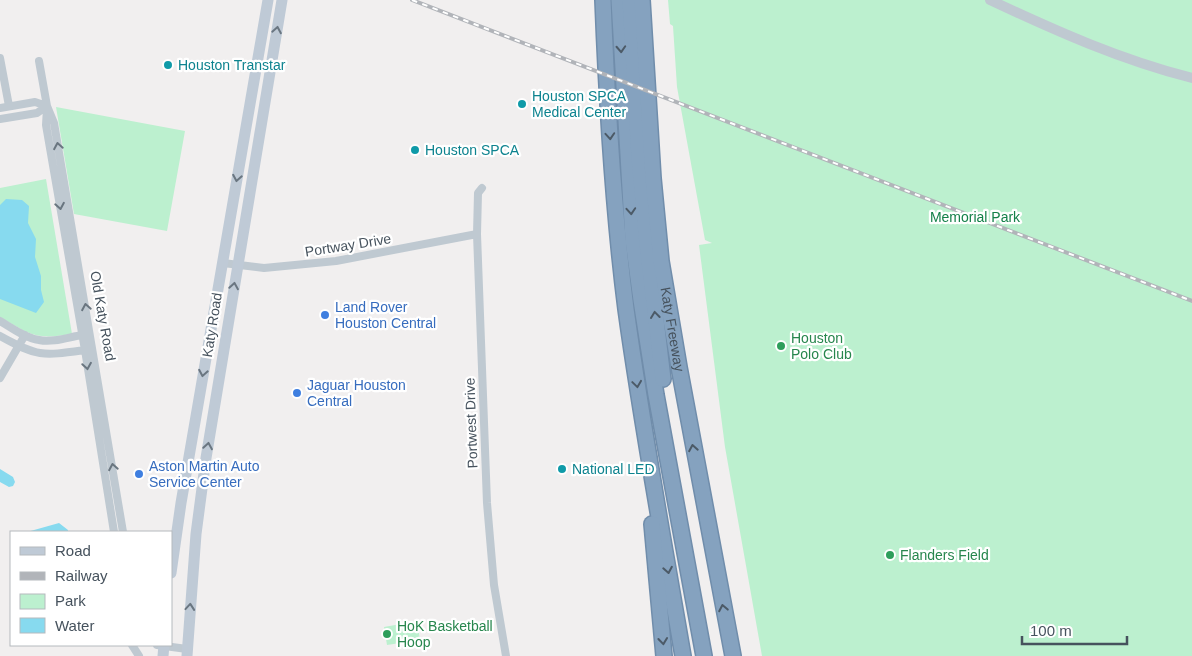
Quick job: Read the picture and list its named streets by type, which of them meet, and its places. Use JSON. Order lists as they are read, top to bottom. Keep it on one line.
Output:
{"streets":{"highway":["Katy Freeway"],"main road":["Katy Road"],"street":["Portway Drive","Old Katy Road","Portwest Drive"]},"crossings":[["Portway Drive","Katy Road"],["Portway Drive","Portwest Drive"]],"parks":["Memorial Park"],"places":["Houston Transtar","Houston SPCA Medical Center","Houston SPCA","Land Rover Houston Central","Houston Polo Club","Jaguar Houston Central","National LED","Aston Martin Auto Service Center","Flanders Field","HoK Basketball Hoop"],"legend":["Road","Railway","Park","Water"],"scale_bar":"100 m"}
